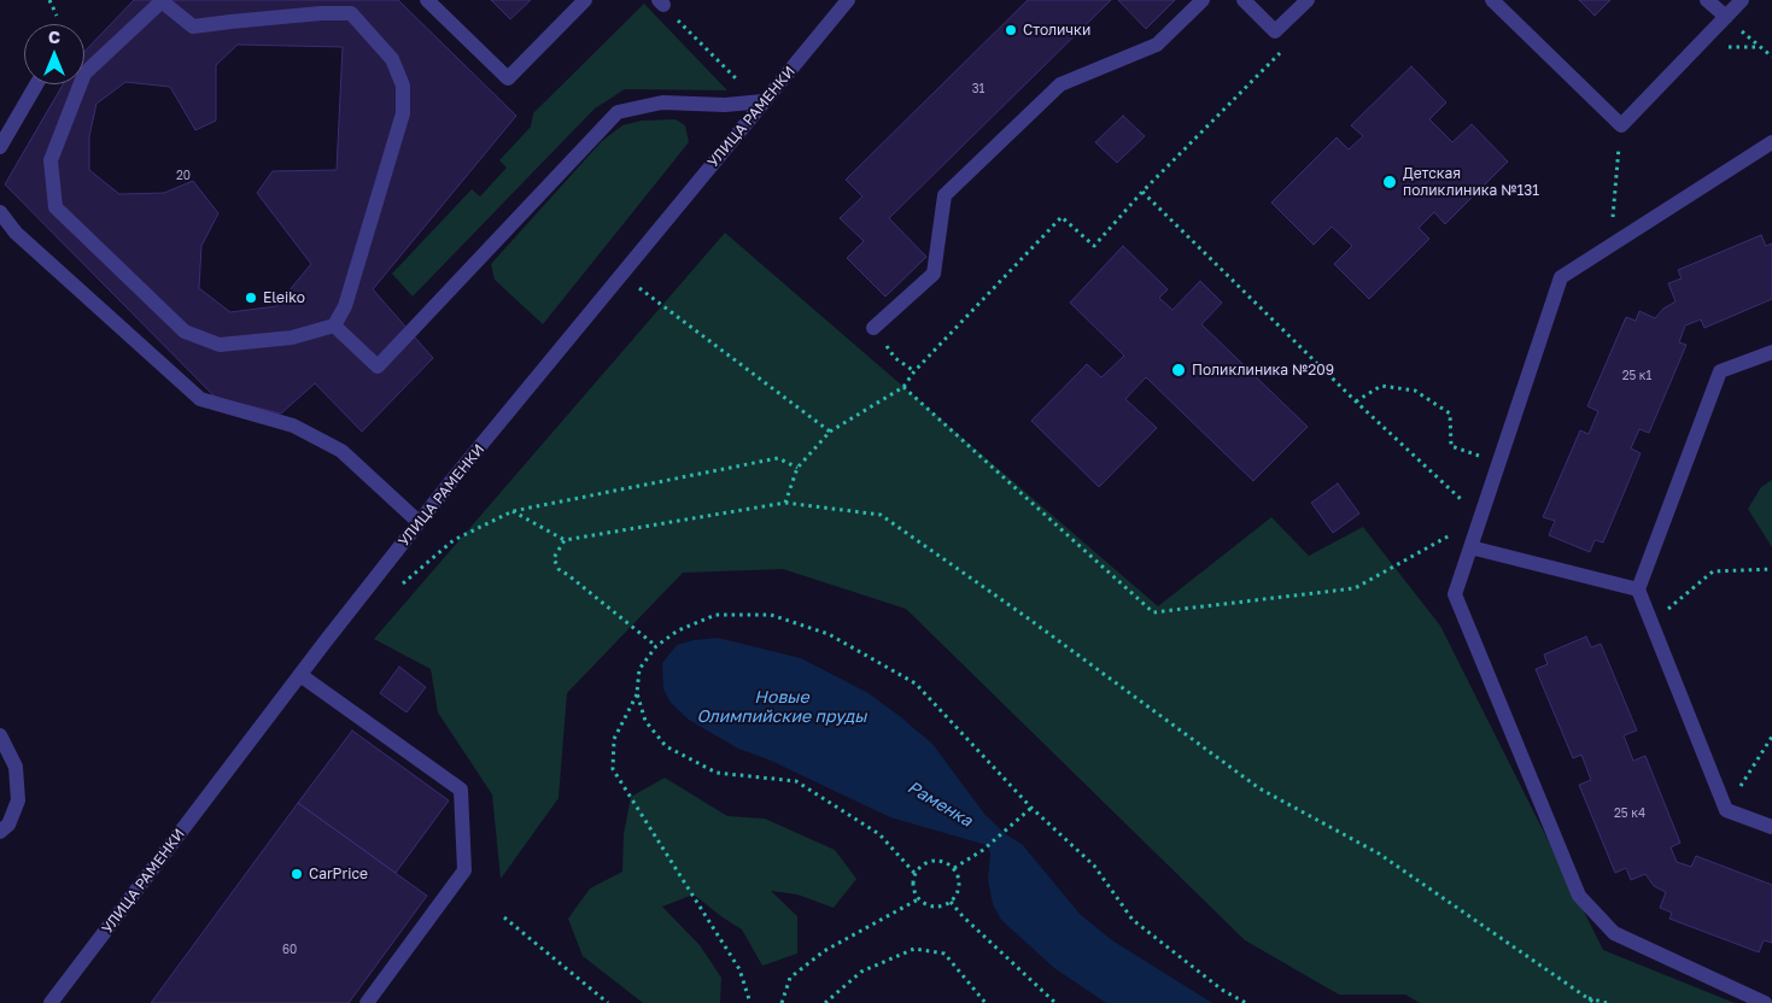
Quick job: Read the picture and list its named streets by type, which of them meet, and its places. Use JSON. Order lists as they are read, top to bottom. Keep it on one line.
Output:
{"streets":{"street":["УЛИЦА РАМЕНКИ"]},"water":["Новые Олимпийские пруды","Раменка"],"places":["Столички","Детская поликлиника №131","Eleiko","Поликлиника №209","CarPrice"],"house_numbers":["31","20","25 к1","25 к4","60"],"north":"top"}
